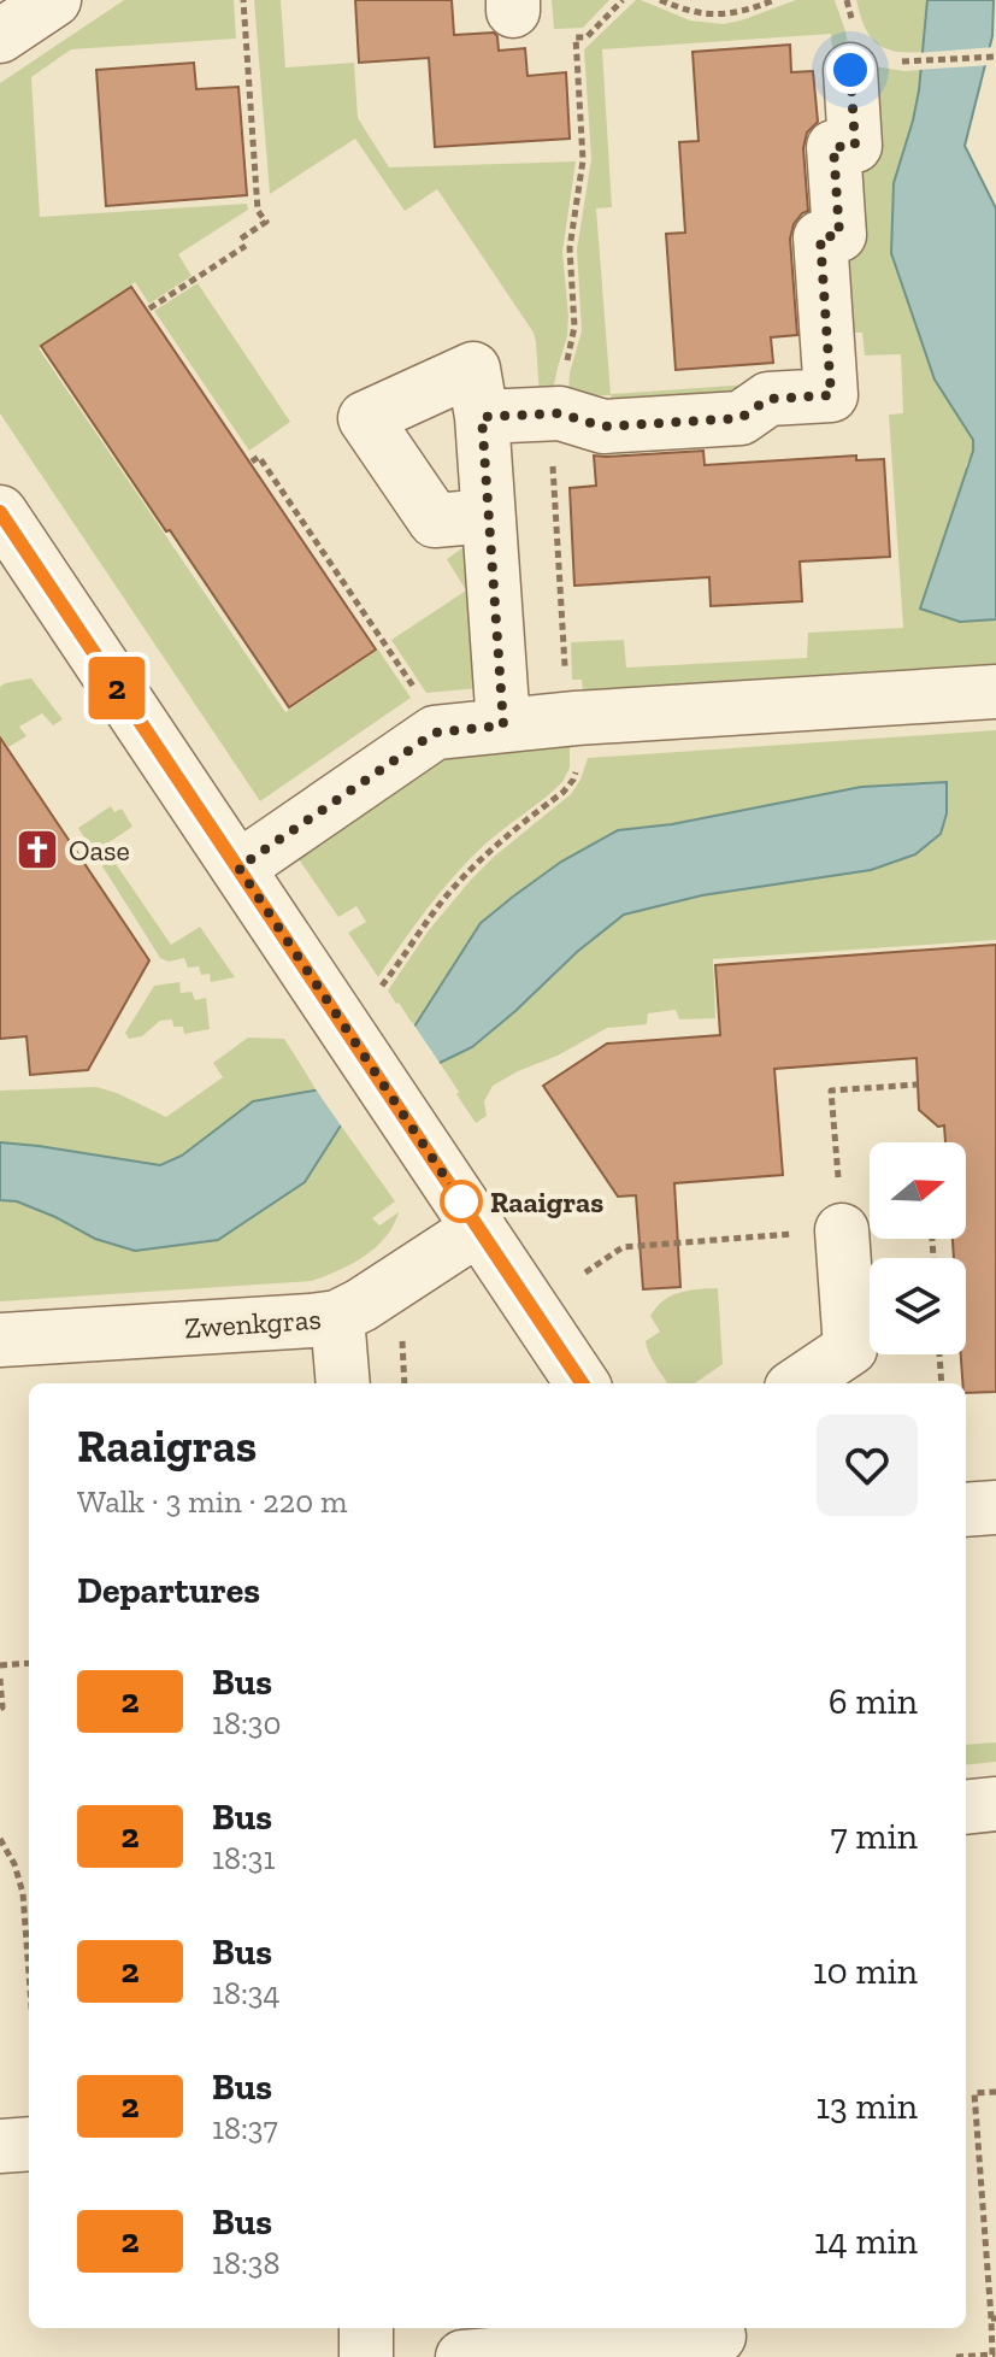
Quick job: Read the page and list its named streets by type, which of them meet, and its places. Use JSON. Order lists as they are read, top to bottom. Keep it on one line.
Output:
{"streets":{"street":["Zwenkgras"]},"places":{"church":["Oase"],"other":["Raaigras"]},"lines":["bus line 2"],"north":"right","page":{"on_map":"2","heading":[["Raaigras","Walk · 3 min · 220 m"],"Departures"],"list":[{"mark":"2","name":"Bus","note":"18:30","value":"6 min"},{"mark":"2","name":"Bus","note":"18:31","value":"7 min"},{"mark":"2","name":"Bus","note":"18:34","value":"10 min"},{"mark":"2","name":"Bus","note":"18:37","value":"13 min"},{"mark":"2","name":"Bus","note":"18:38","value":"14 min"}]}}
